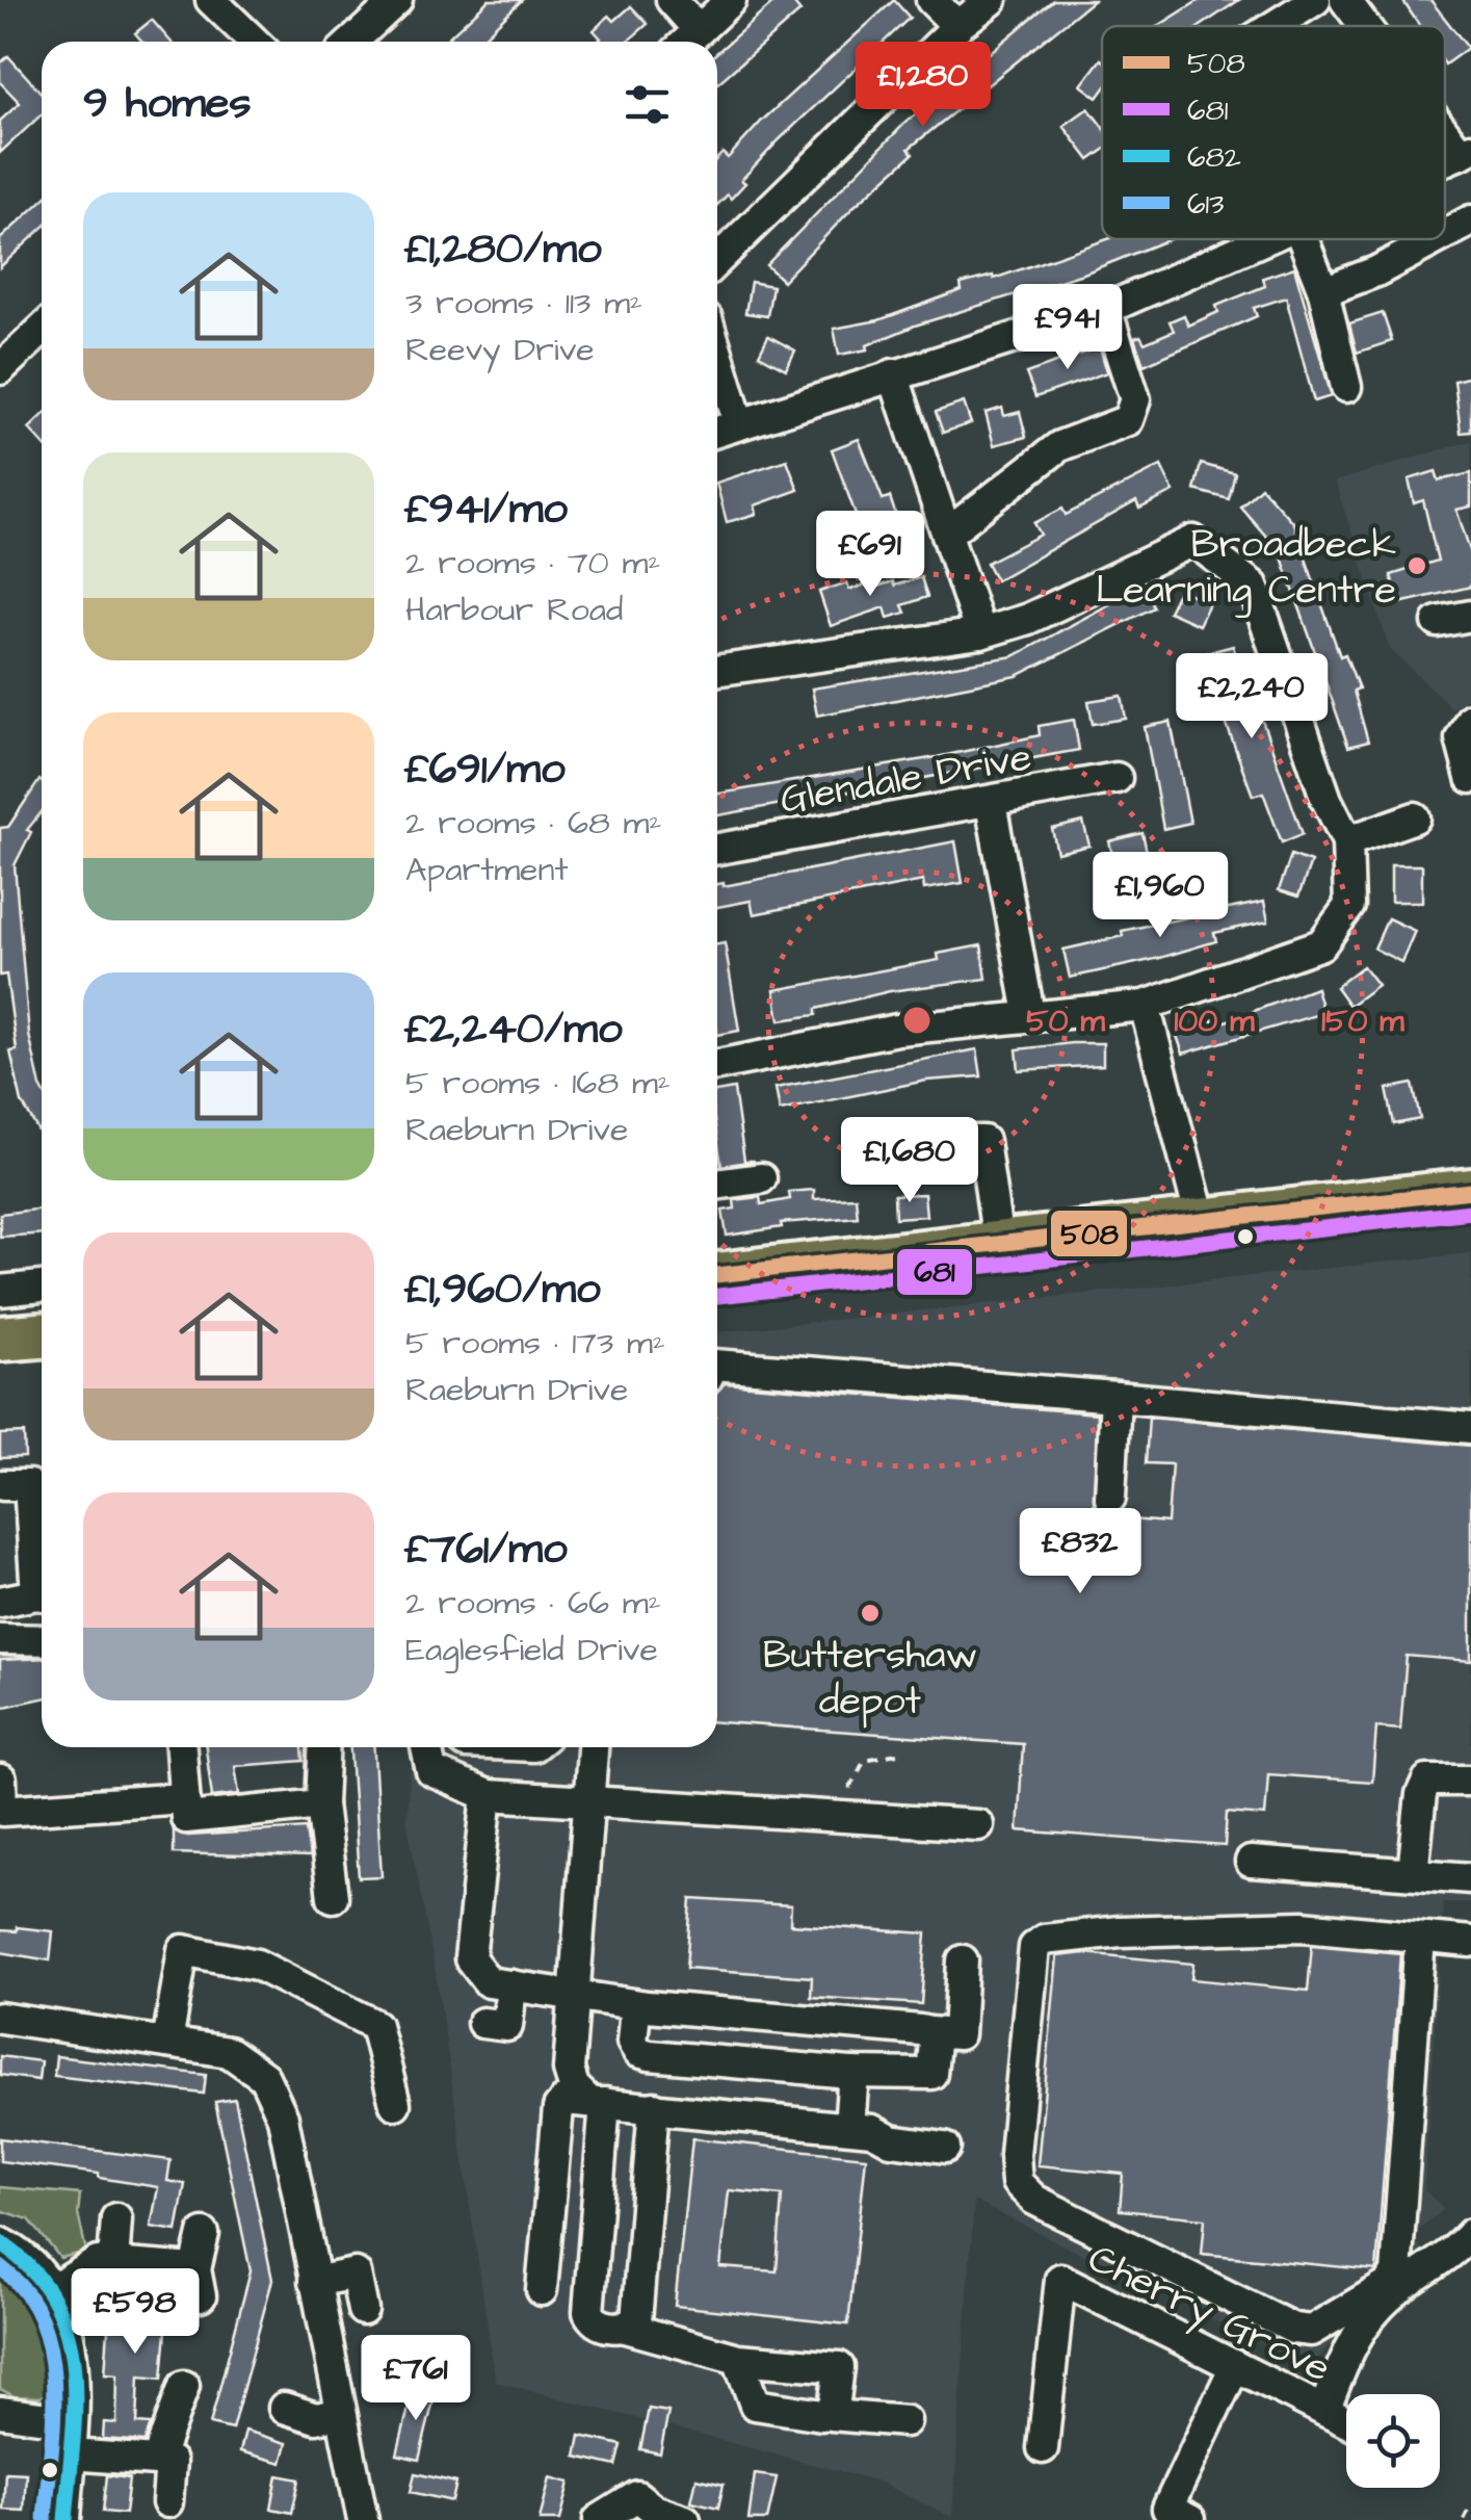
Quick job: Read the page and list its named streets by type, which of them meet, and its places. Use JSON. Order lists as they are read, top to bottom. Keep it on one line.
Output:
{"streets":{"street":["Glendale Drive","Cherry Grove"]},"places":["Broadbeck Learning Centre","Buttershaw depot"],"lines":["transit line 508","transit line 681","transit line 682","transit line 613"],"legend":["508","681","682","613"],"page":{"price":["£1,280","£941","£691","£2,240","£1,960","£1,680","£832","£598","£761"],"heading":"9 homes","list":[{"name":"£1,280/mo","note":"3 rooms · 113 m² · Reevy Drive"},{"name":"£941/mo","note":"2 rooms · 70 m² · Harbour Road"},{"name":"£691/mo","note":"2 rooms · 68 m² · Apartment"},{"name":"£2,240/mo","note":"5 rooms · 168 m² · Raeburn Drive"},{"name":"£1,960/mo","note":"5 rooms · 173 m² · Raeburn Drive"},{"name":"£761/mo","note":"2 rooms · 66 m² · Eaglesfield Drive"}]},"rings":["50 m","100 m","150 m"]}
